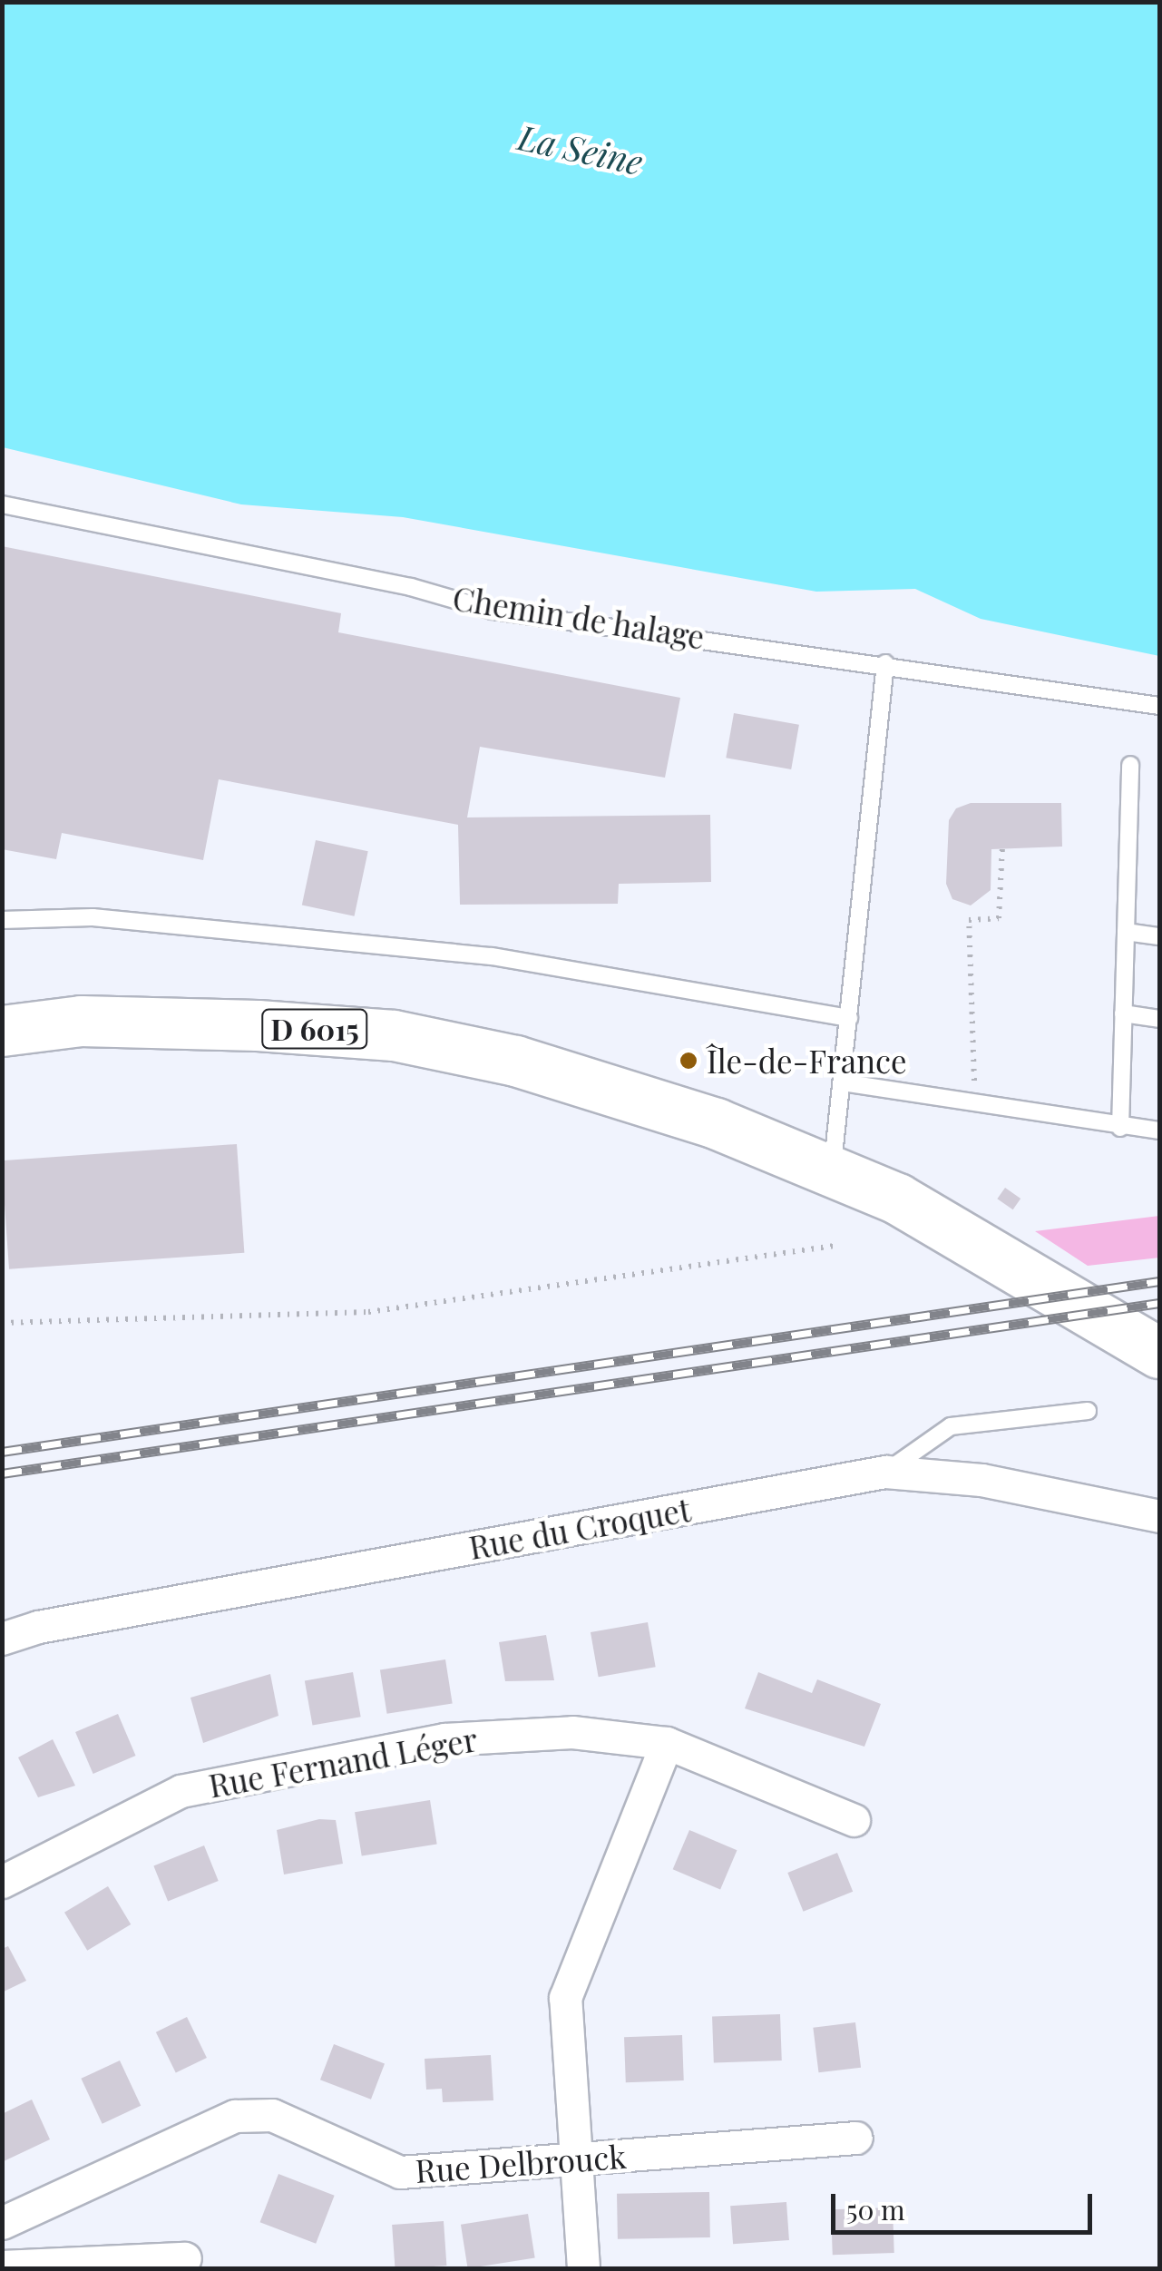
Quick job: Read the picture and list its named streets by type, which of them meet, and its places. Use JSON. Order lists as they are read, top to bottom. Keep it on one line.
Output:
{"streets":{"main road":["D 6015"],"street":["Rue du Croquet","Rue Fernand Léger","Rue Delbrouck"],"lane":["Chemin de halage"]},"water":["La Seine"],"places":["Île-de-France"],"scale_bar":"50 m"}
